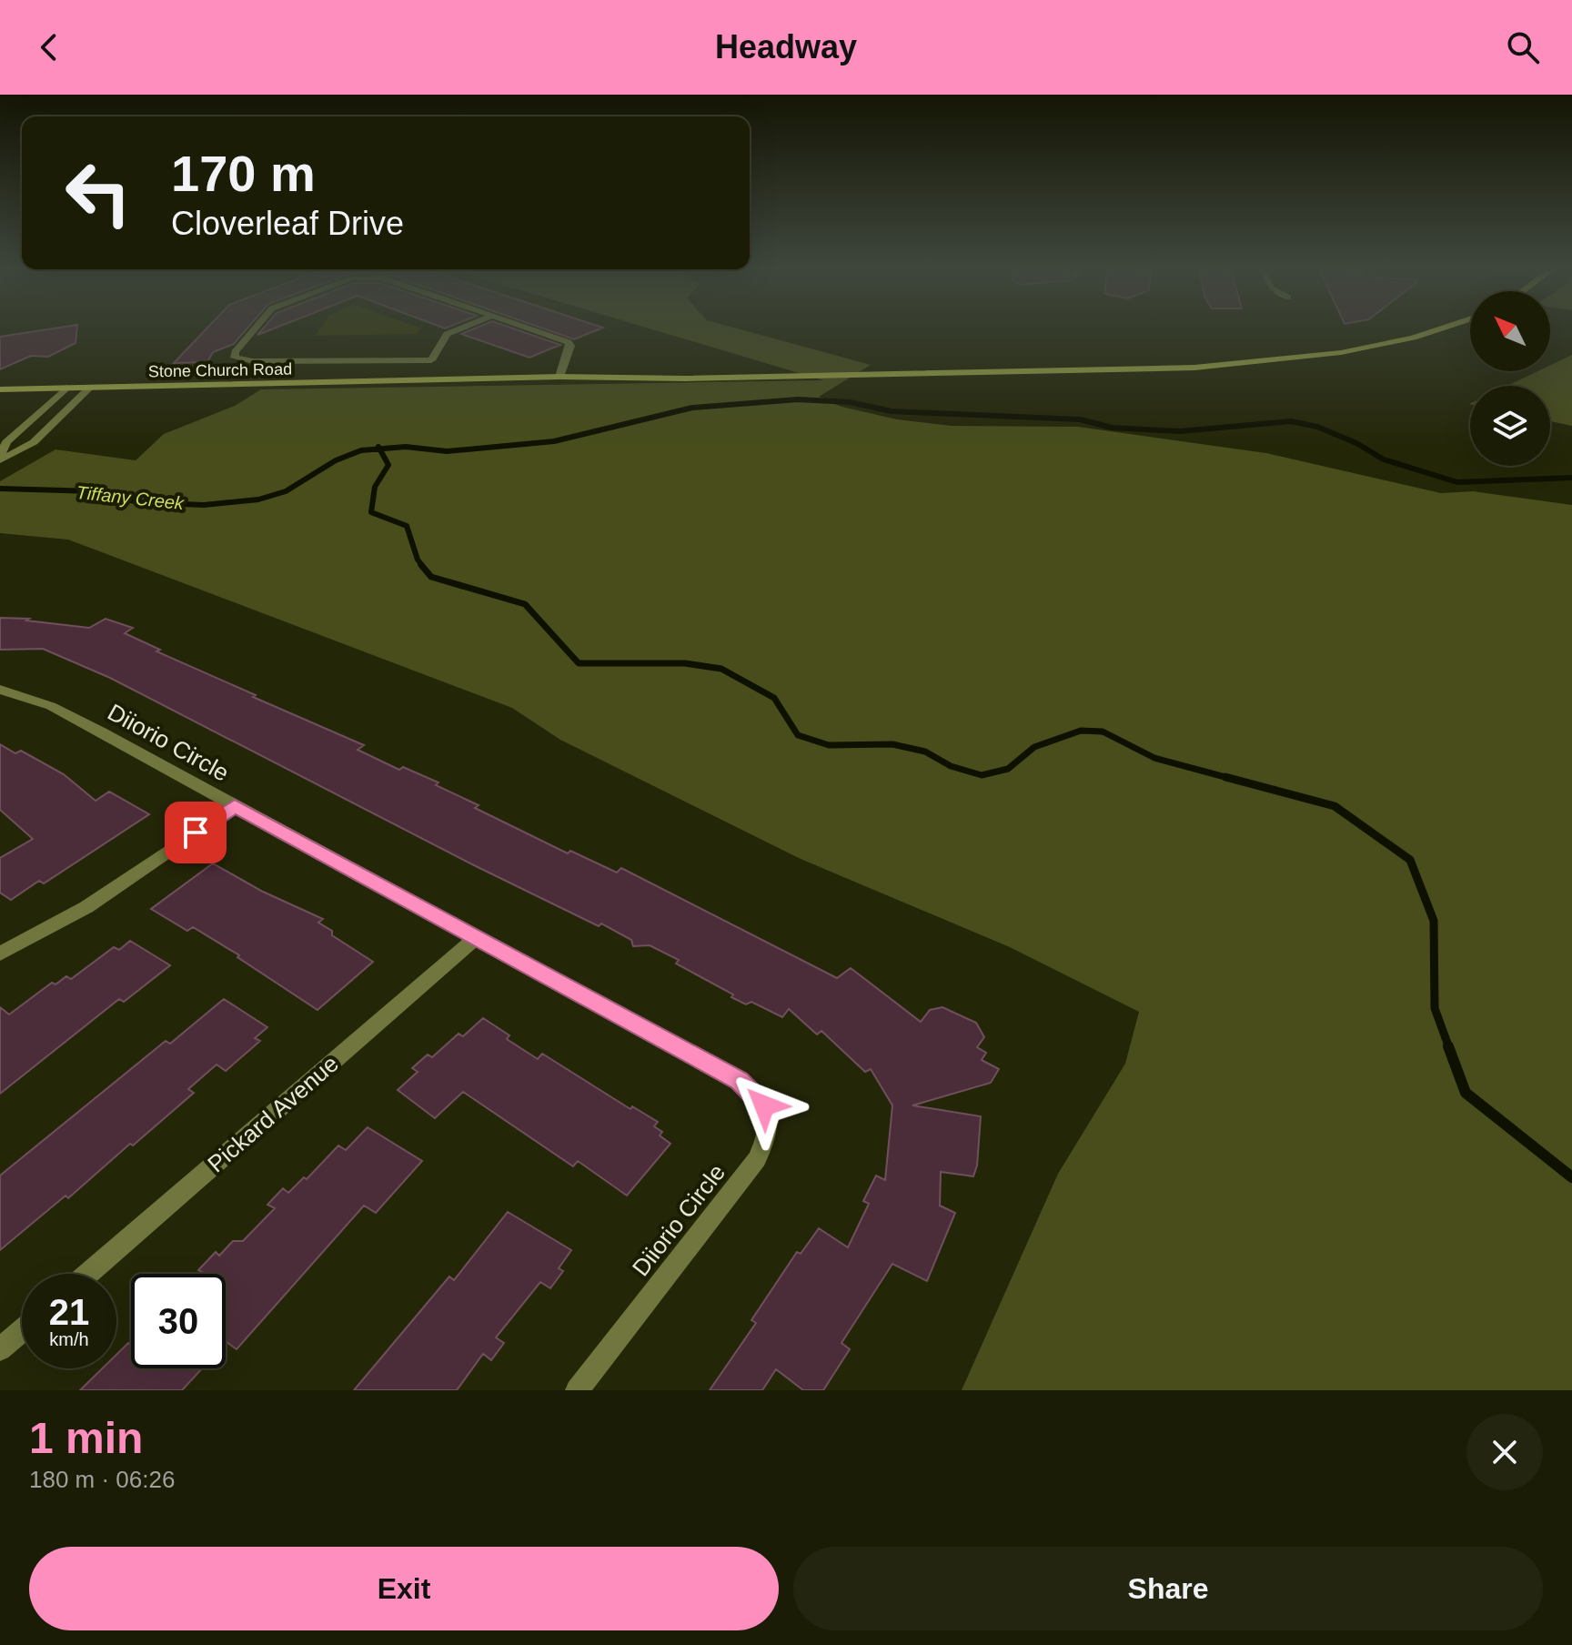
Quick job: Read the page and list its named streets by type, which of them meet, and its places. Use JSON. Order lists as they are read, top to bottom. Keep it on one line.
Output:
{"streets":{"main road":["Stone Church Road"],"street":["Diiorio Circle","Pickard Avenue"]},"crossings":[["Diiorio Circle","Pickard Avenue"]],"water":["Tiffany Creek"],"north":"top left","page":{"header":"Headway","turn":["170 m","Cloverleaf Drive"],"speed":"21 km/h","limit":"30","heading":["1 min","180 m · 06:26"],"buttons":["Exit","Share"]}}
